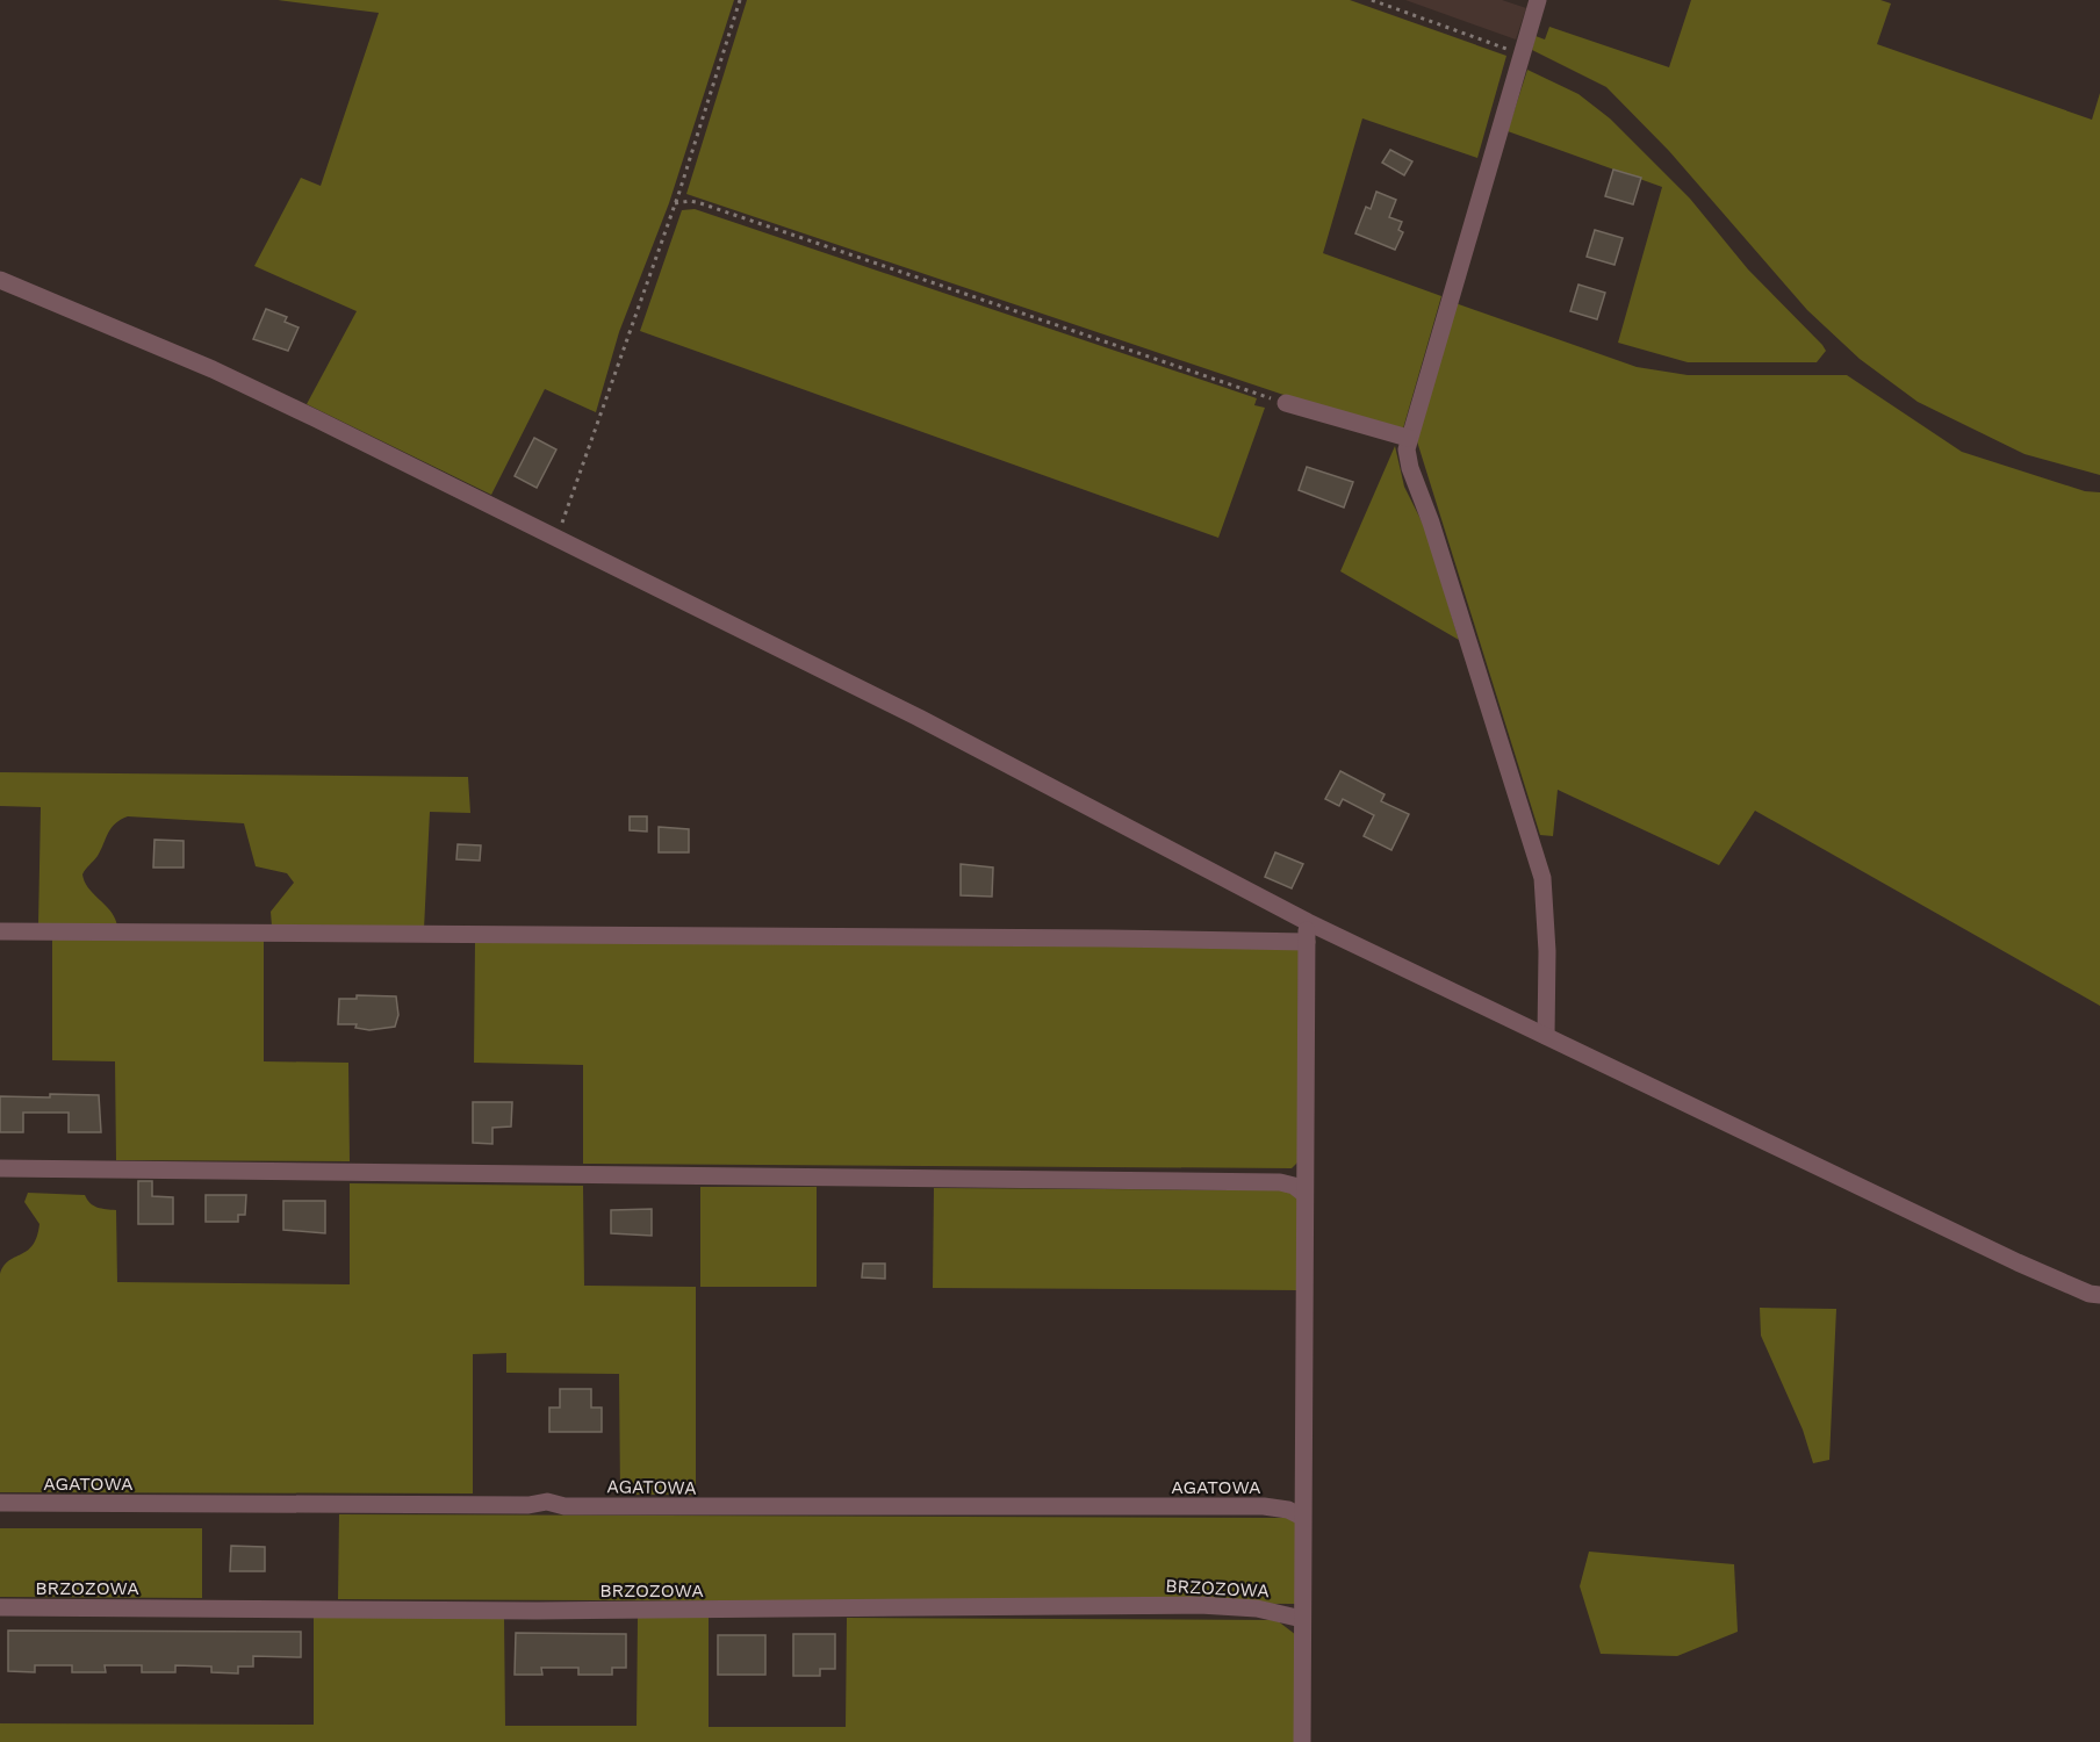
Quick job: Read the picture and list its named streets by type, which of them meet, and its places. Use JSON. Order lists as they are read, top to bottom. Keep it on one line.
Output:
{"streets":{"street":["AGATOWA","BRZOZOWA"]}}
